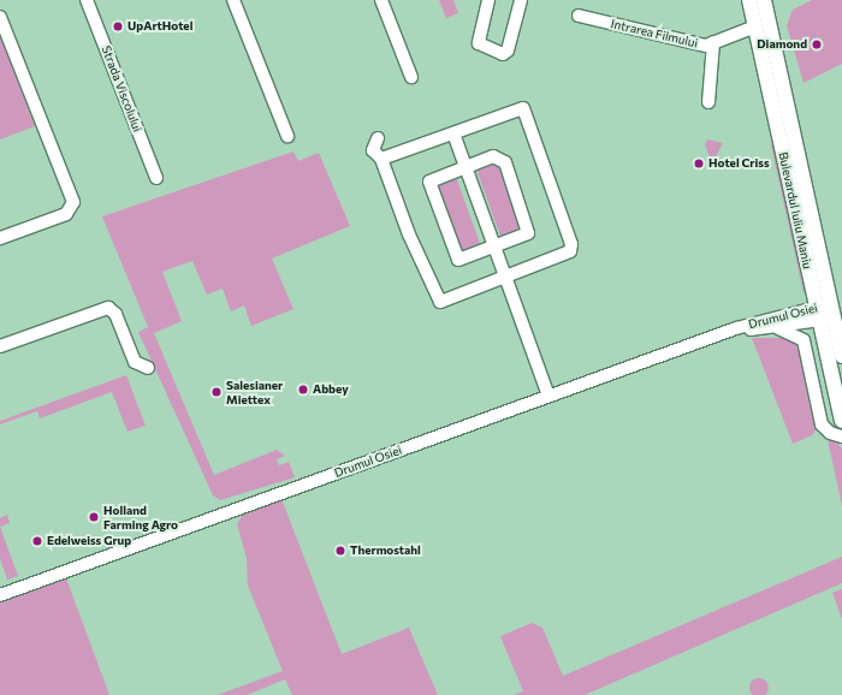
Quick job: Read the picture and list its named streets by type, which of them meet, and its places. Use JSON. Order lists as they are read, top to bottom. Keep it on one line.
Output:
{"streets":{"main road":["Bulevardul Iuliu Maniu"],"street":["Intrarea Filmului","Strada Viscolului","Drumul Osiei"]},"crossings":[["Intrarea Filmului","Bulevardul Iuliu Maniu"],["Bulevardul Iuliu Maniu","Drumul Osiei"]],"places":["UpArtHotel","Diamond","Hotel Criss","Abbey","Salesianer Miettex","Holland Farming Agro","Edelweiss Grup","Thermostahl"]}
